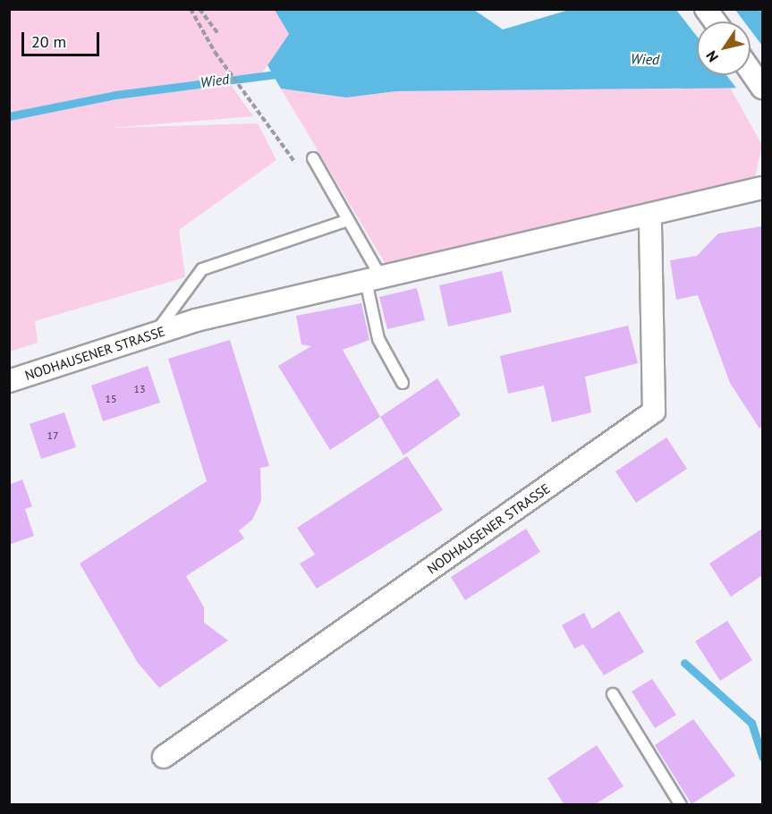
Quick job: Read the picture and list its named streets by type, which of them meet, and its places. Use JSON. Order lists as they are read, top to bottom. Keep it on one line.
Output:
{"streets":{"street":["NODHAUSENER STRASSE"]},"water":["Wied"],"house_numbers":["13","15","17"],"scale_bar":"20 m","north":"bottom left"}
